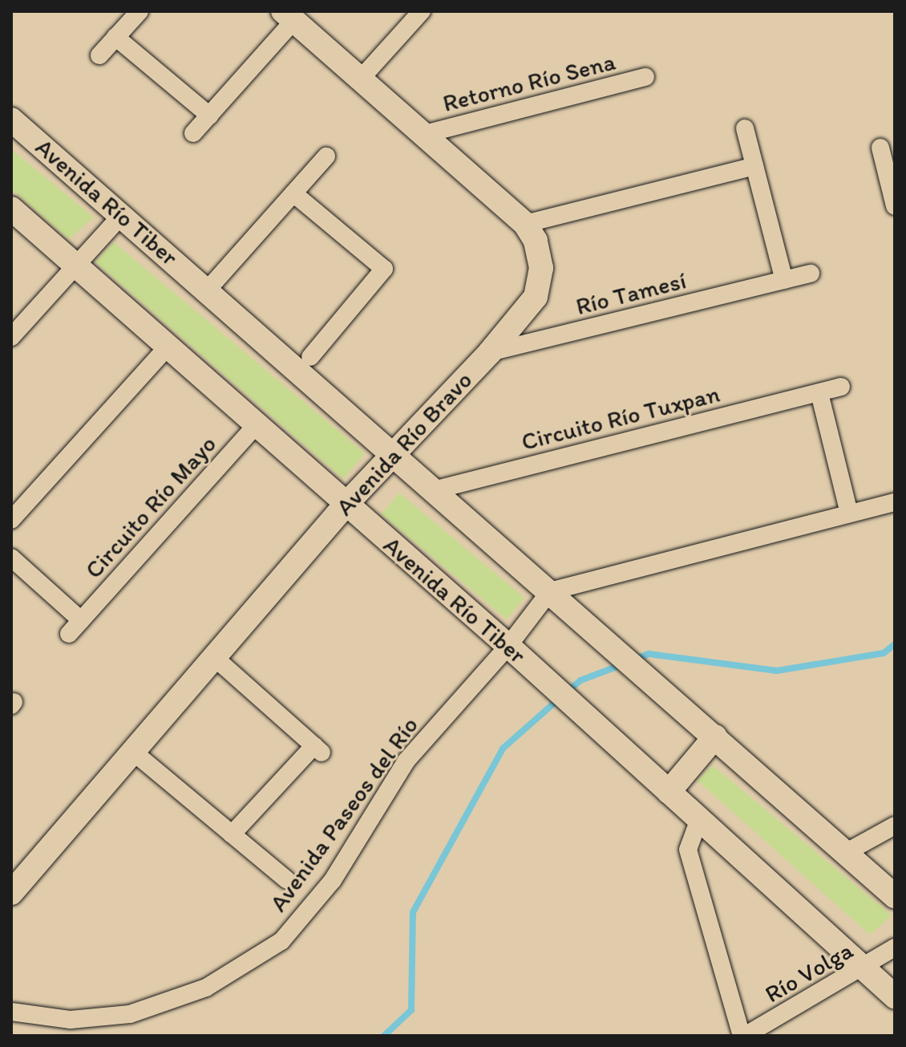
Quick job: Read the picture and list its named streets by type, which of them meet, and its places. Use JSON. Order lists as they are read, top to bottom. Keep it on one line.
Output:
{"streets":{"street":["Retorno Río Sena","Avenida Río Tiber","Río Tamesí","Circuito Río Tuxpan","Avenida Río Bravo","Circuito Río Mayo","Avenida Paseos del Río","Río Volga"]},"crossings":[["Retorno Río Sena","Avenida Río Bravo"],["Avenida Río Tiber","Circuito Río Tuxpan"],["Avenida Río Tiber","Avenida Río Bravo"],["Avenida Río Tiber","Circuito Río Mayo"],["Avenida Río Tiber","Avenida Paseos del Río"],["Avenida Río Tiber","Río Volga"],["Río Tamesí","Avenida Río Bravo"]]}
